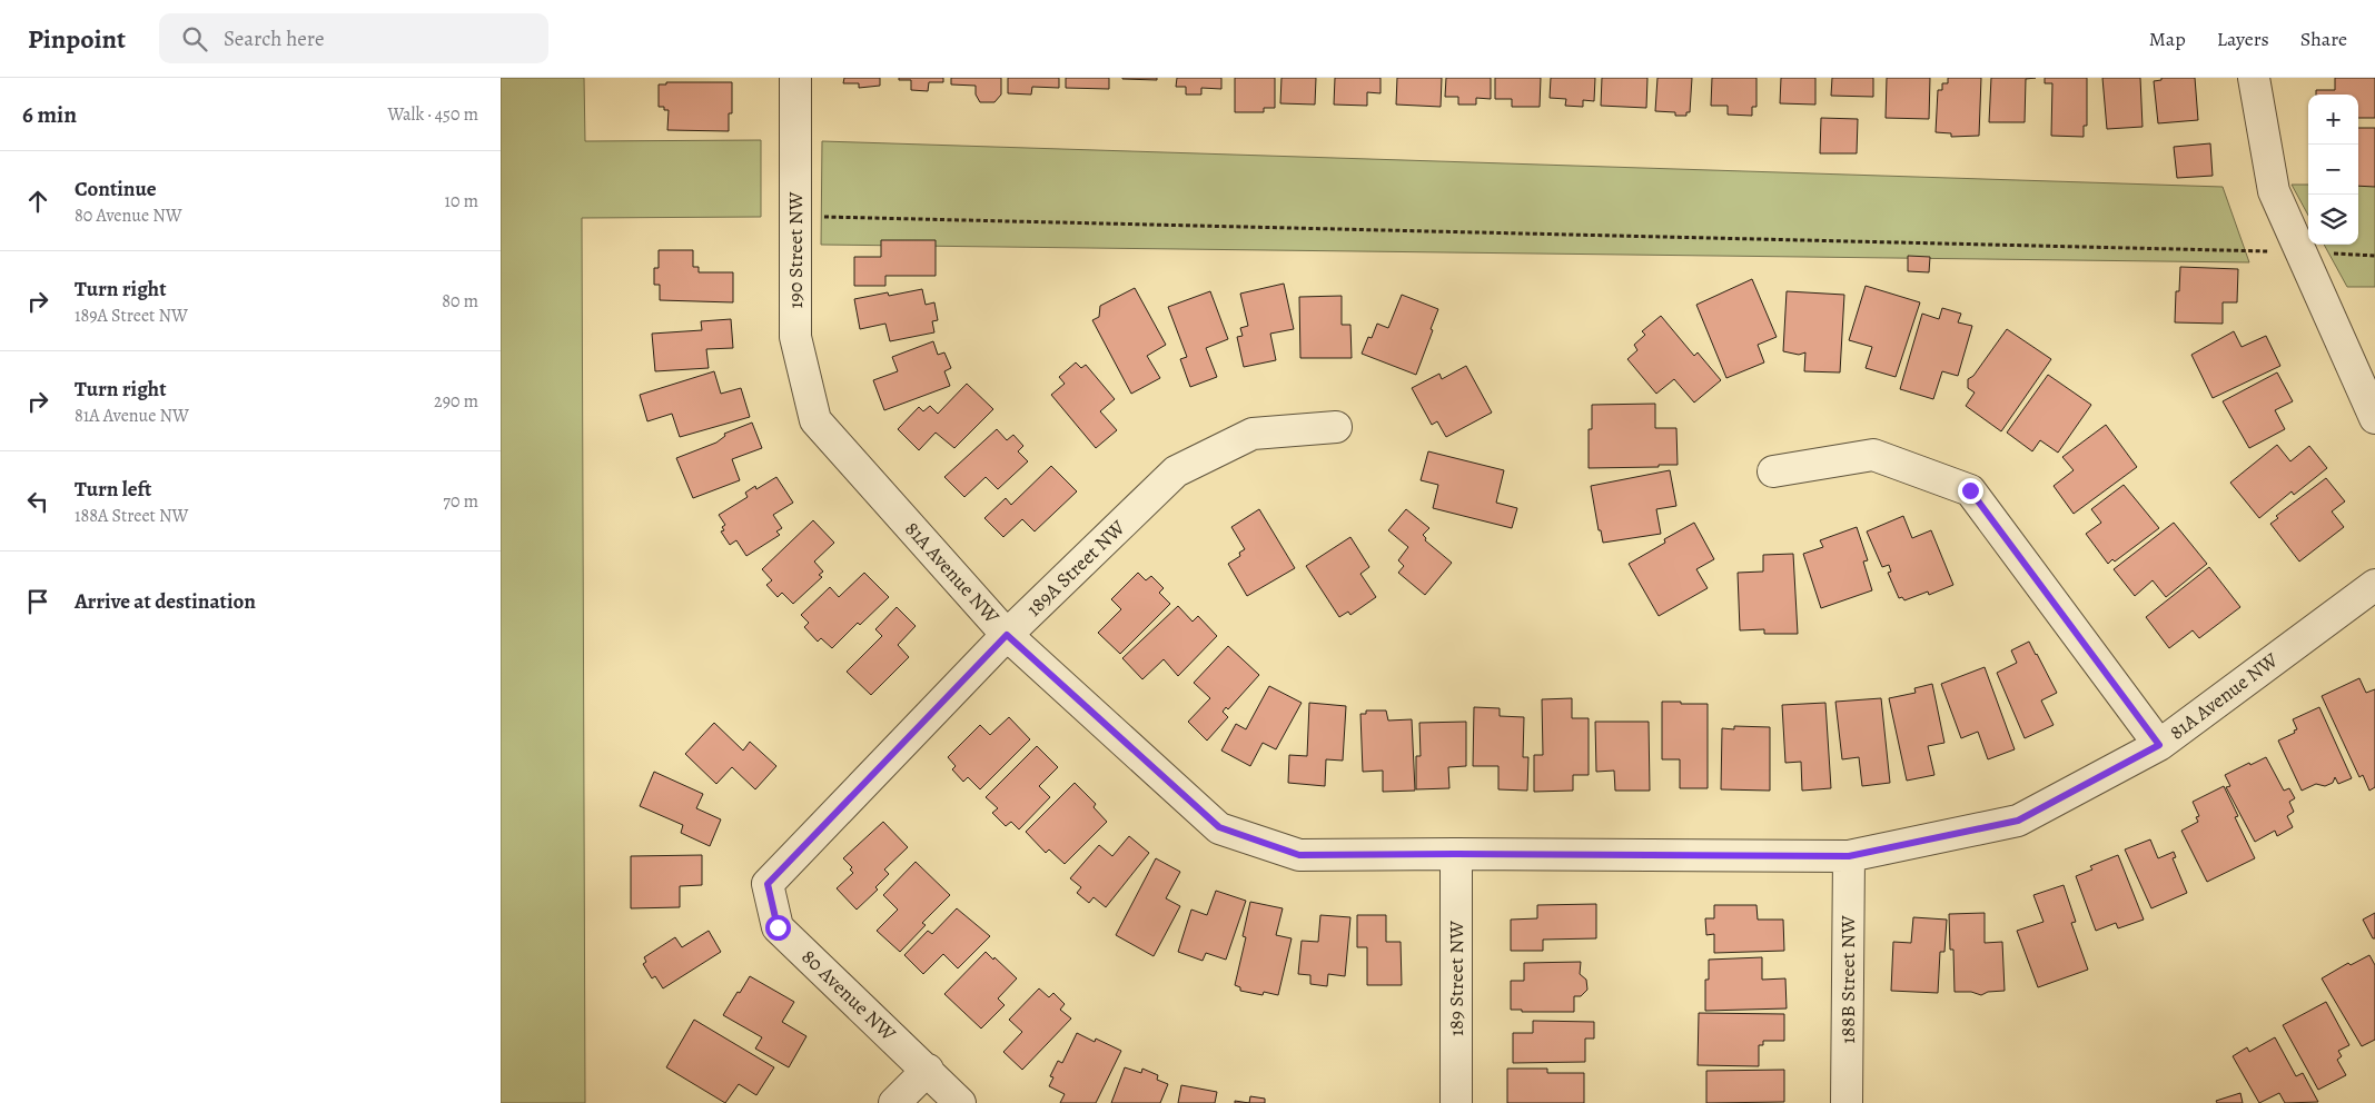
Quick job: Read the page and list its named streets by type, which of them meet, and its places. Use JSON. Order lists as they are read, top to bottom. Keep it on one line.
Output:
{"streets":{"street":["190 Street NW","189A Street NW","81A Avenue NW","189 Street NW","188B Street NW","80 Avenue NW"]},"crossings":[["190 Street NW","81A Avenue NW"],["189A Street NW","81A Avenue NW"],["189A Street NW","80 Avenue NW"],["81A Avenue NW","189 Street NW"],["81A Avenue NW","188B Street NW"]],"page":{"header":"Pinpoint","search":"Search here","nav":["Map","Layers","Share"],"heading":["6 min","Walk · 450 m"],"map_buttons":["+","−"],"list":[["Continue","80 Avenue NW","10 m"],["Turn right","189A Street NW","80 m"],["Turn right","81A Avenue NW","290 m"],["Turn left","188A Street NW","70 m"],"Arrive at destination"]}}
